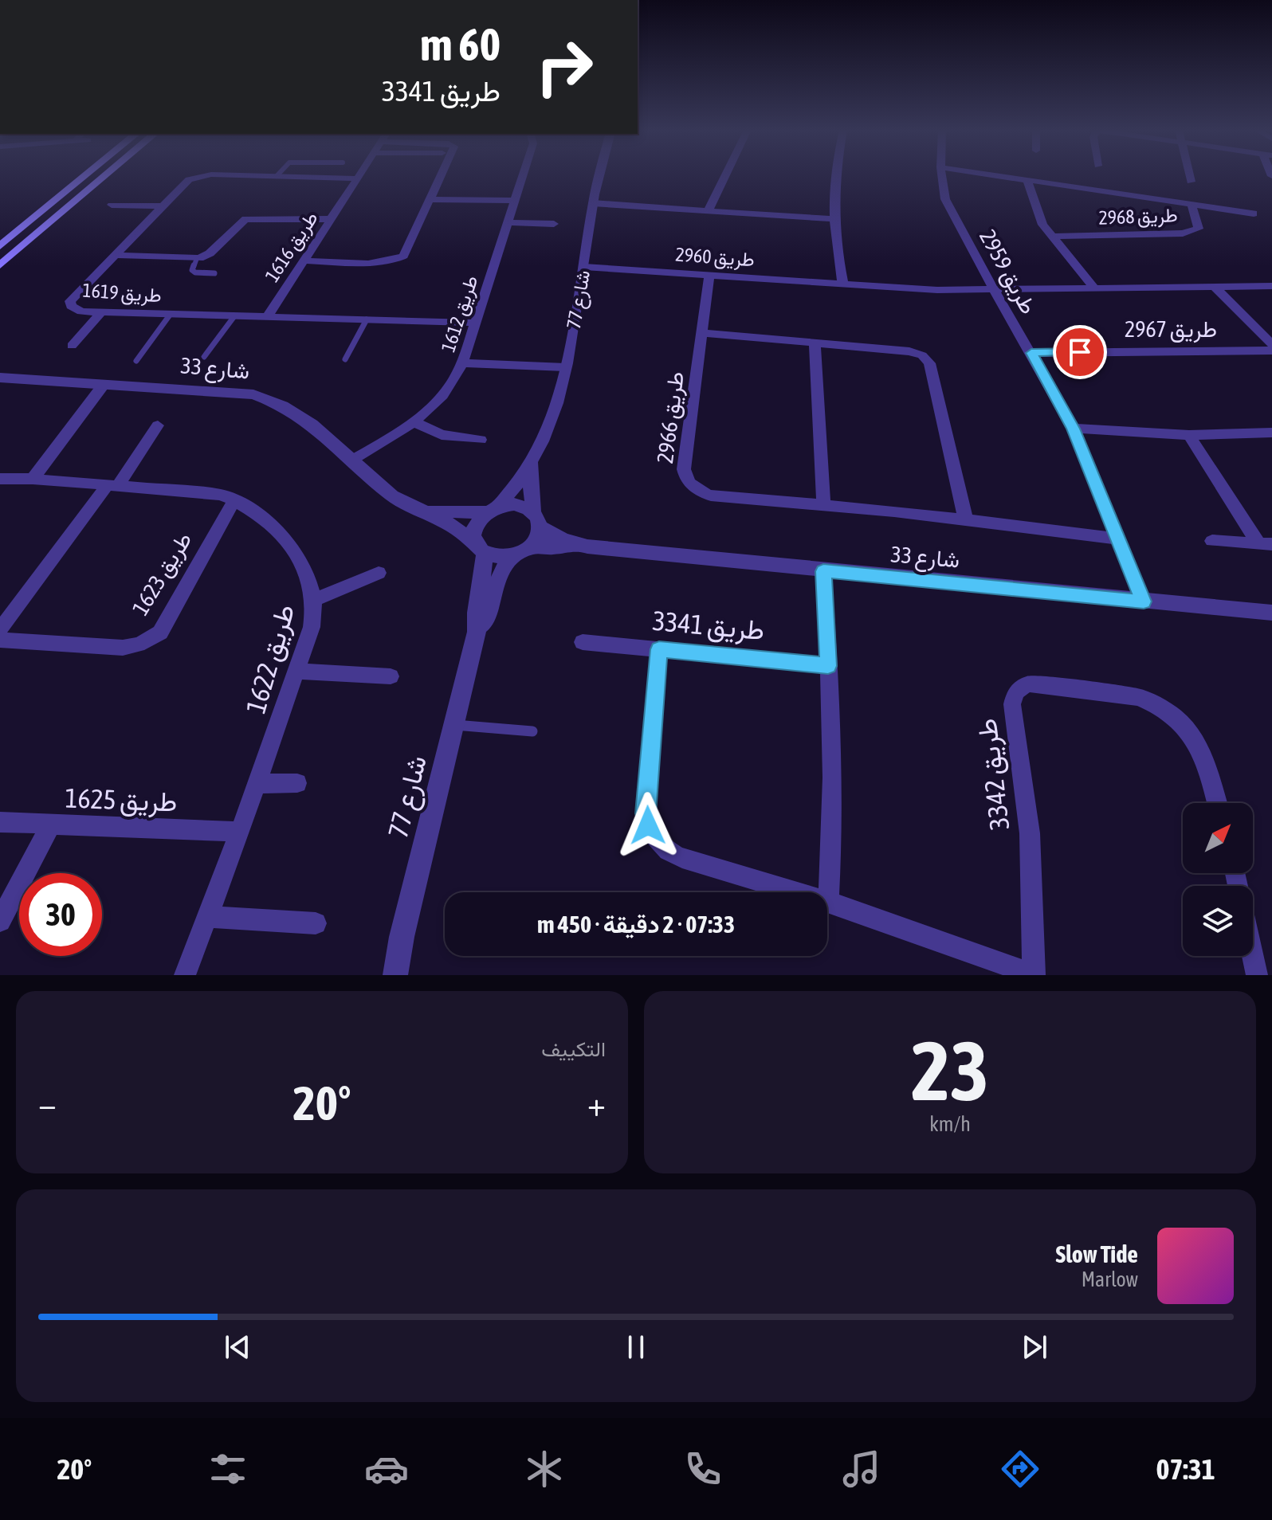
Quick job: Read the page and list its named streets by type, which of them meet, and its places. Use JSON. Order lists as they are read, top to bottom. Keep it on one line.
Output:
{"streets":{"street":["طريق 2968","طريق 1616","طريق 2960","طريق 2959","طريق 1619","شارع 77","طريق 1612","طريق 2967","شارع 33","طريق 2966","طريق 1623","طريق 3341","طريق 1622","طريق 3342","طريق 1625"]},"crossings":[["طريق 1616","طريق 1619"],["طريق 2960","طريق 2959"],["طريق 2960","شارع 77"],["طريق 2960","طريق 2967"],["طريق 2960","طريق 2966"],["طريق 2959","طريق 2967"],["طريق 2959","شارع 33"],["طريق 2959","طريق 2966"],["طريق 1619","طريق 1612"],["شارع 77","شارع 33"],["طريق 1612","شارع 33"],["طريق 1623","طريق 1622"],["طريق 1622","طريق 1625"]],"north":"top right","page":{"turn":["60 m","طريق 3341"],"limit":"30","trip":"07:33 · 2 دقيقة · 450 m","tile":[["23","km/h"],"التكييف"],"heat":["−","20°","+"],"song":["Slow Tide","Marlow"],"tabs":["07:31","20°"]}}
